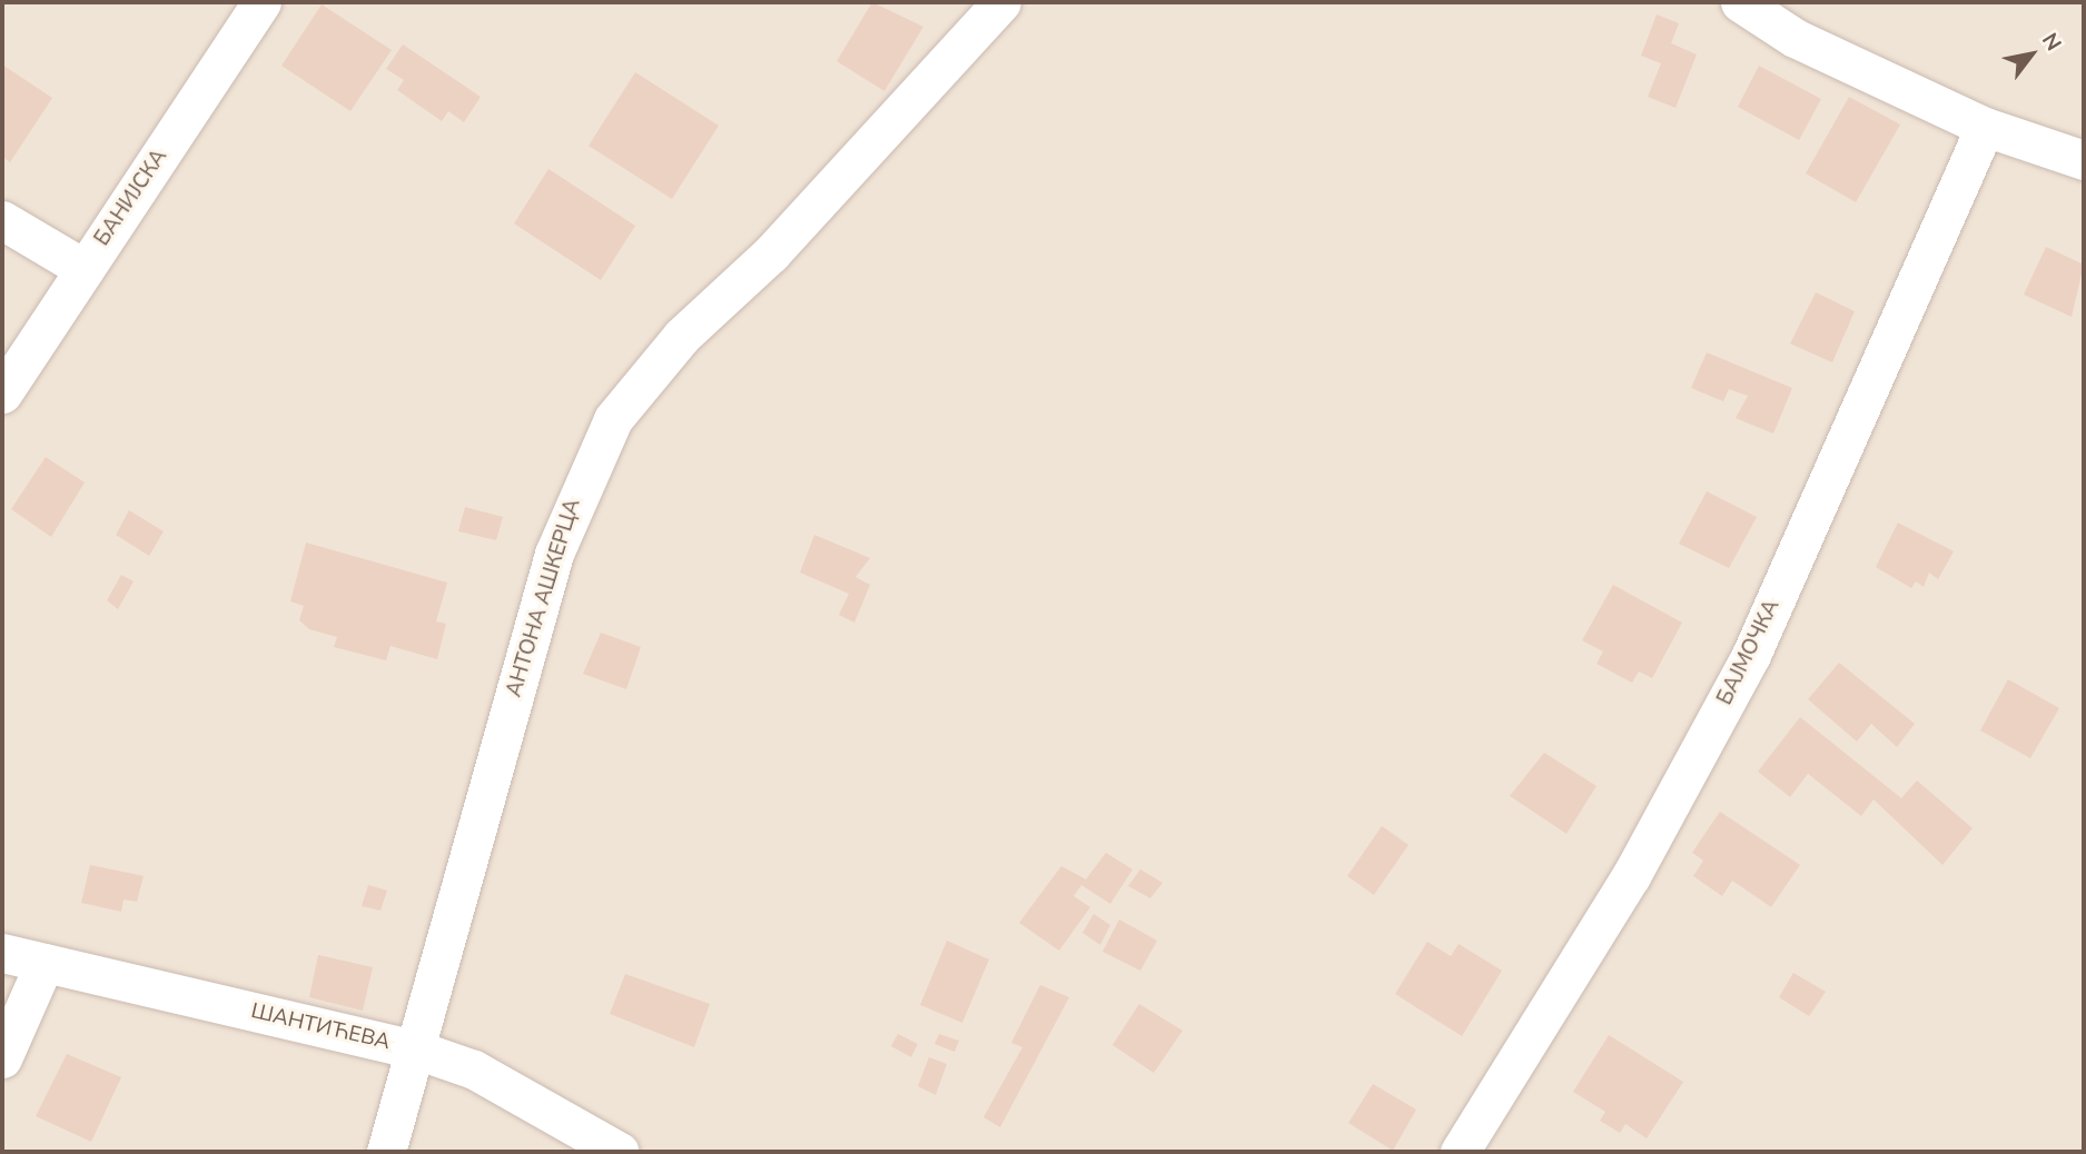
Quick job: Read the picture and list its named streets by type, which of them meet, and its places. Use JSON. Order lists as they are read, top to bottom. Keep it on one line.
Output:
{"streets":{"street":["БАНИЈСКА","АНТОНА АШКЕРЦА","БАЈМОЧКА","ШАНТИЋЕВА"]},"crossings":[["АНТОНА АШКЕРЦА","ШАНТИЋЕВА"]],"north":"top right"}
